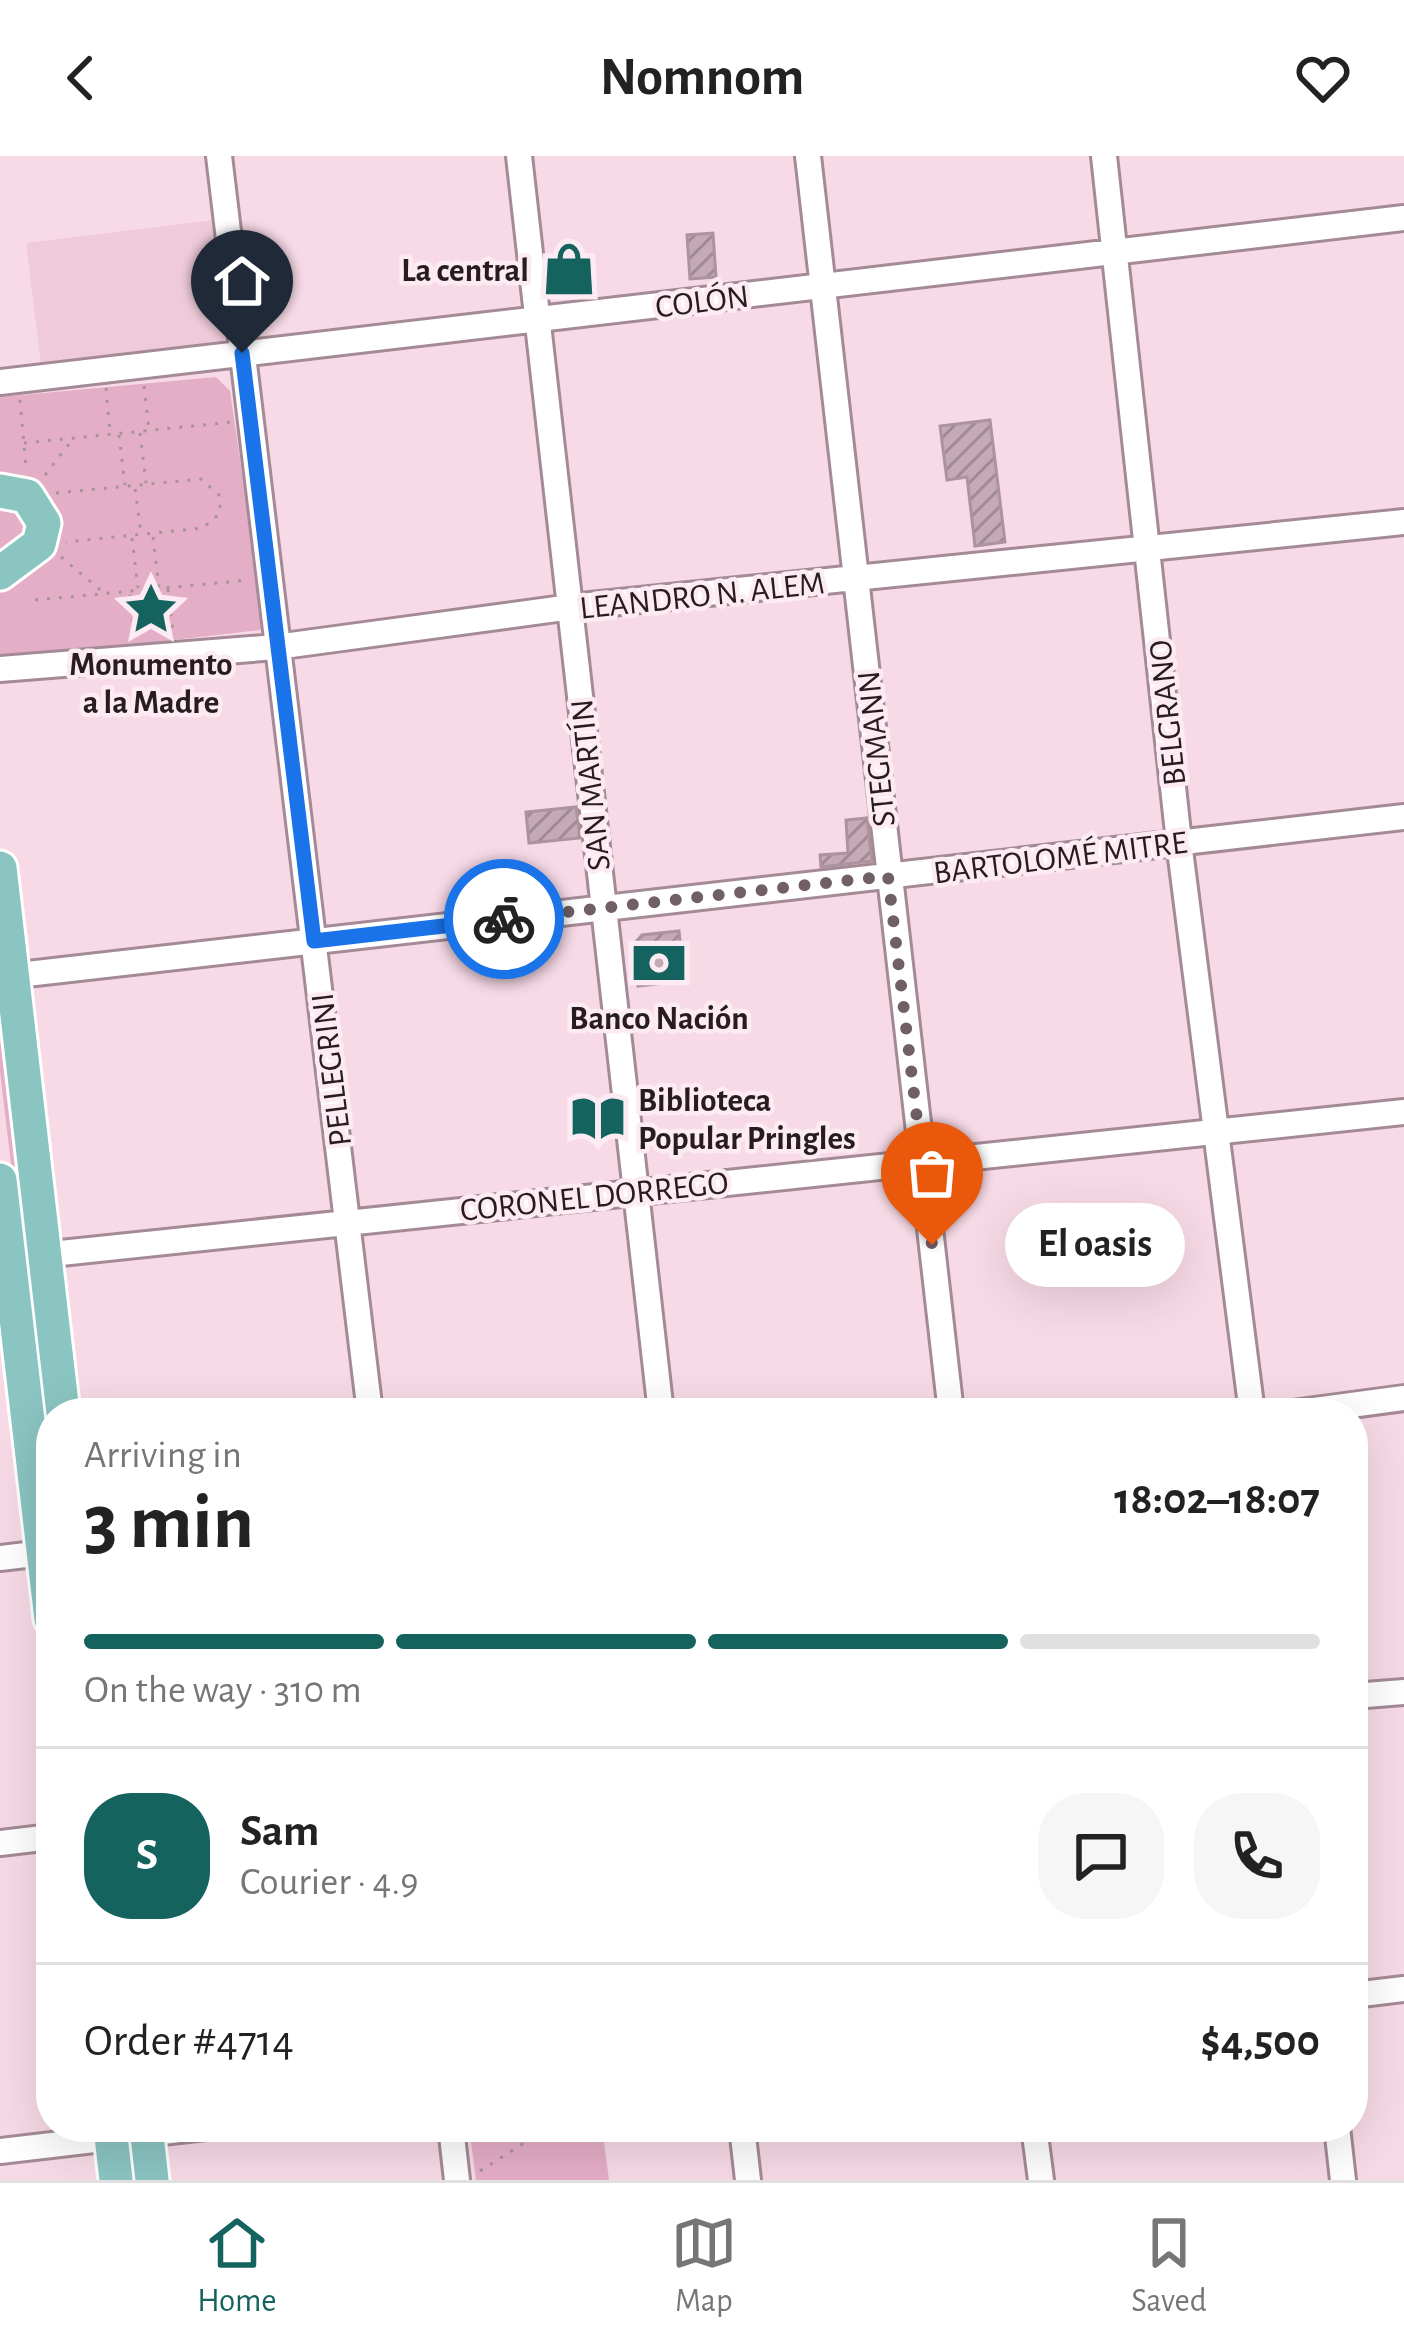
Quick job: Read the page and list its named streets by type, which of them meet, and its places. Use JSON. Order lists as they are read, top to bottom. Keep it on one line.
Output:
{"streets":{"street":["COLÓN","LEANDRO N. ALEM","BELGRANO","STEGMANN","SAN MARTÍN","BARTOLOMÉ MITRE","PELLEGRINI","CORONEL DORREGO"]},"crossings":[["COLÓN","BELGRANO"],["COLÓN","STEGMANN"],["COLÓN","SAN MARTÍN"],["COLÓN","PELLEGRINI"],["LEANDRO N. ALEM","BELGRANO"],["LEANDRO N. ALEM","STEGMANN"],["LEANDRO N. ALEM","SAN MARTÍN"],["LEANDRO N. ALEM","PELLEGRINI"],["BELGRANO","BARTOLOMÉ MITRE"],["BELGRANO","CORONEL DORREGO"],["STEGMANN","BARTOLOMÉ MITRE"],["STEGMANN","CORONEL DORREGO"],["SAN MARTÍN","BARTOLOMÉ MITRE"],["SAN MARTÍN","CORONEL DORREGO"],["BARTOLOMÉ MITRE","PELLEGRINI"],["PELLEGRINI","CORONEL DORREGO"]],"places":{"shop":["La central"],"place":["Monumento a la Madre"],"bank":["Banco Nación"],"library":["Biblioteca Popular Pringles"],"other":["El oasis"]},"page":{"header":"Nomnom","bubble":"El oasis","heading":["3 min","Arriving in","18:02–18:07"],"panel":["Sam","Courier · 4.9","Order #4714","$4,500"],"bar":"On the way · 310 m","round":"S","tabs":["Home","Map","Saved"]}}
